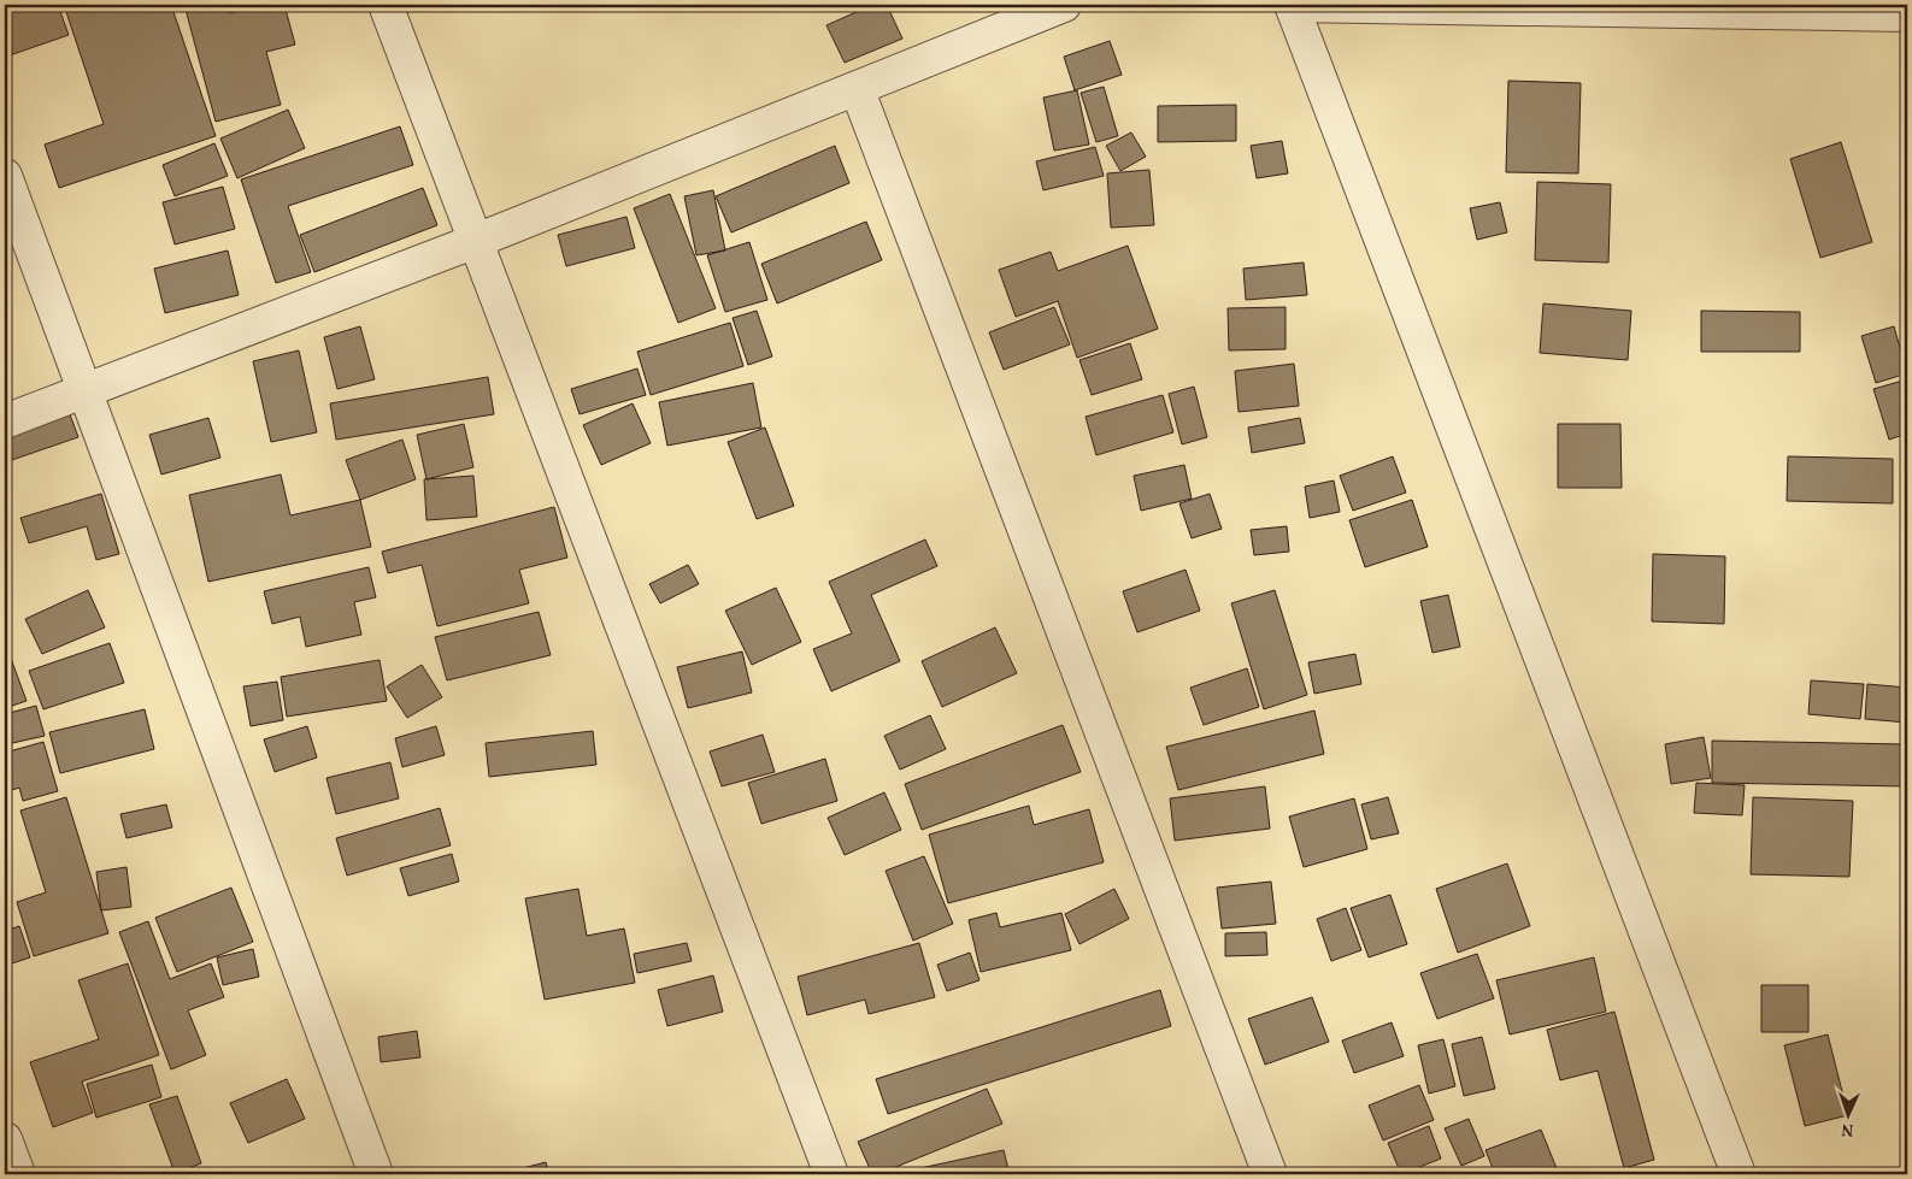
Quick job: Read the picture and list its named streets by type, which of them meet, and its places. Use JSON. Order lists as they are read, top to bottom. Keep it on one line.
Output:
{"north":"bottom"}
